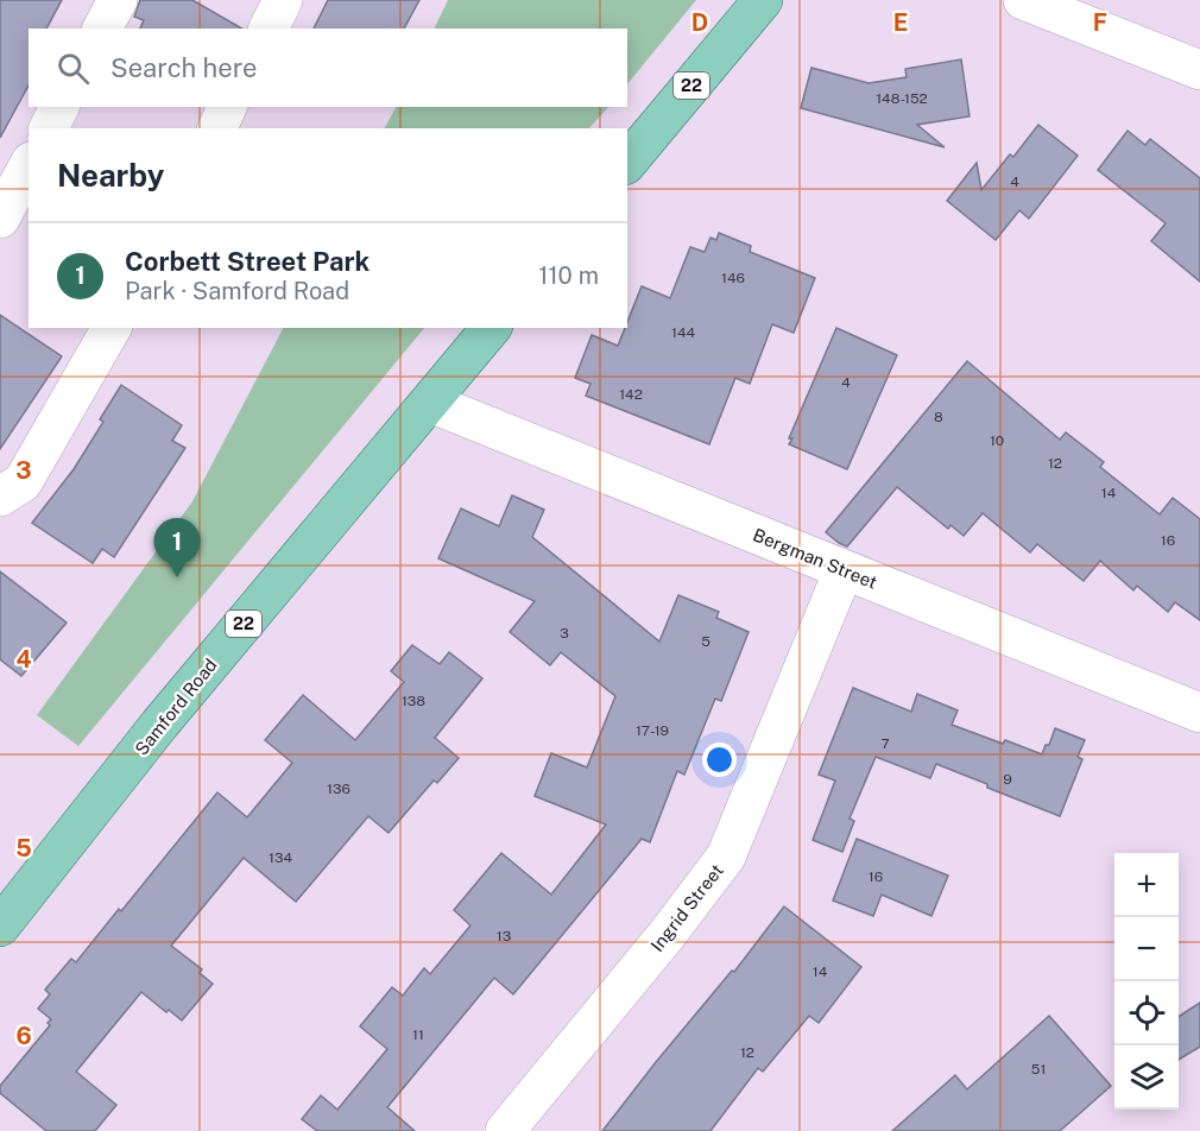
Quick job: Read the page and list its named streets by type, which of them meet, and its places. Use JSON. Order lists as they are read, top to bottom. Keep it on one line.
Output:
{"streets":{"main road":["22","Samford Road"],"street":["Bergman Street","Ingrid Street"]},"crossings":[["Bergman Street","Samford Road"],["Bergman Street","Ingrid Street"]],"house_numbers":["148-152","4","146","144","4","142","8","10","12","14","16","3","5","138","17-19","7","9","136","134","16","13","14","11","12","51"],"page":{"search":"Search here","heading":"Nearby","list":[{"mark":"1","name":"Corbett Street Park","note":"Park · Samford Road","value":"110 m"}],"pins":"1","map_buttons":["+","−"]},"grid":{"columns":["D","E","F"],"rows":["3","4","5","6"]}}
